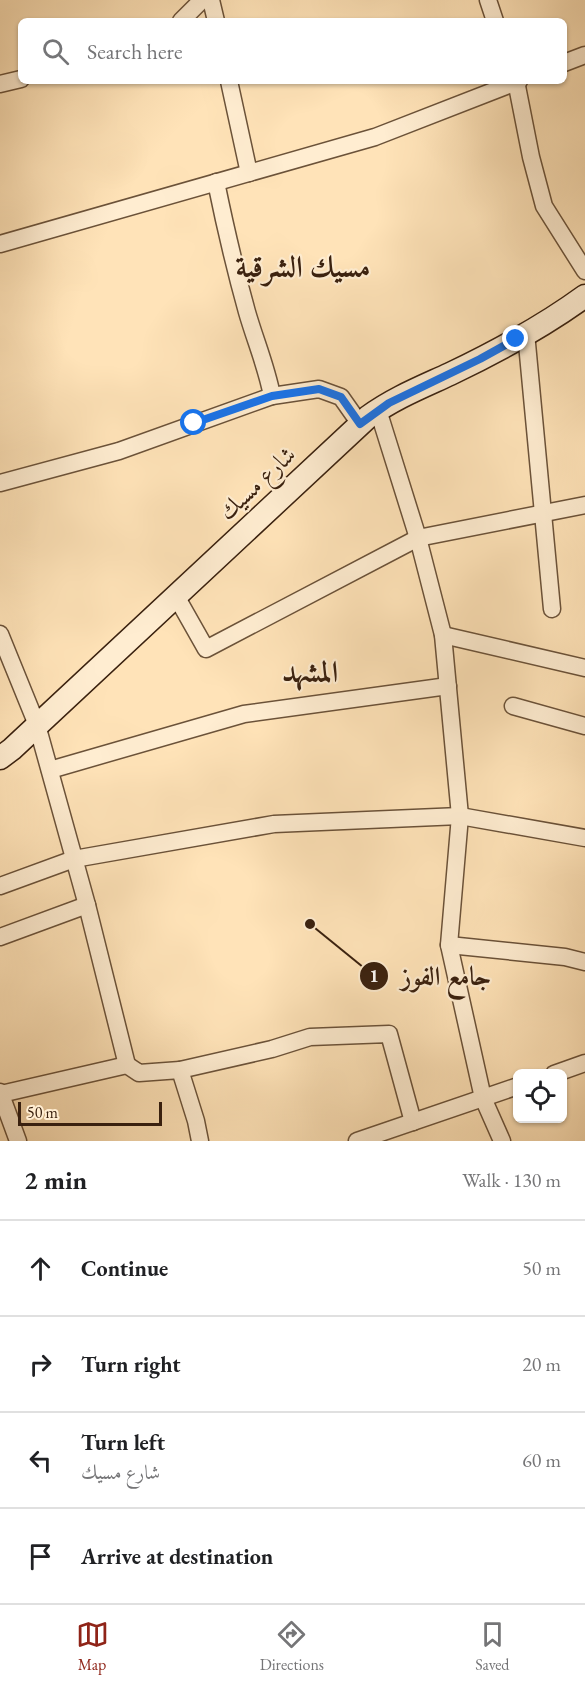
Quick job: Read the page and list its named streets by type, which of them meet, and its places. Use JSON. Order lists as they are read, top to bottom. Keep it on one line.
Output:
{"streets":{"street":["شارع مسيك"]},"districts":["مسيك الشرقية","المشهد"],"places":["جامع الفوز"],"scale_bar":"50 m","page":{"search":"Search here","scale":"50 m","heading":["2 min","Walk · 130 m"],"list":[["Continue","50 m"],["Turn right","20 m"],["Turn left","شارع مسيك","60 m"],"Arrive at destination"],"nav":["Map","Directions","Saved"]}}
